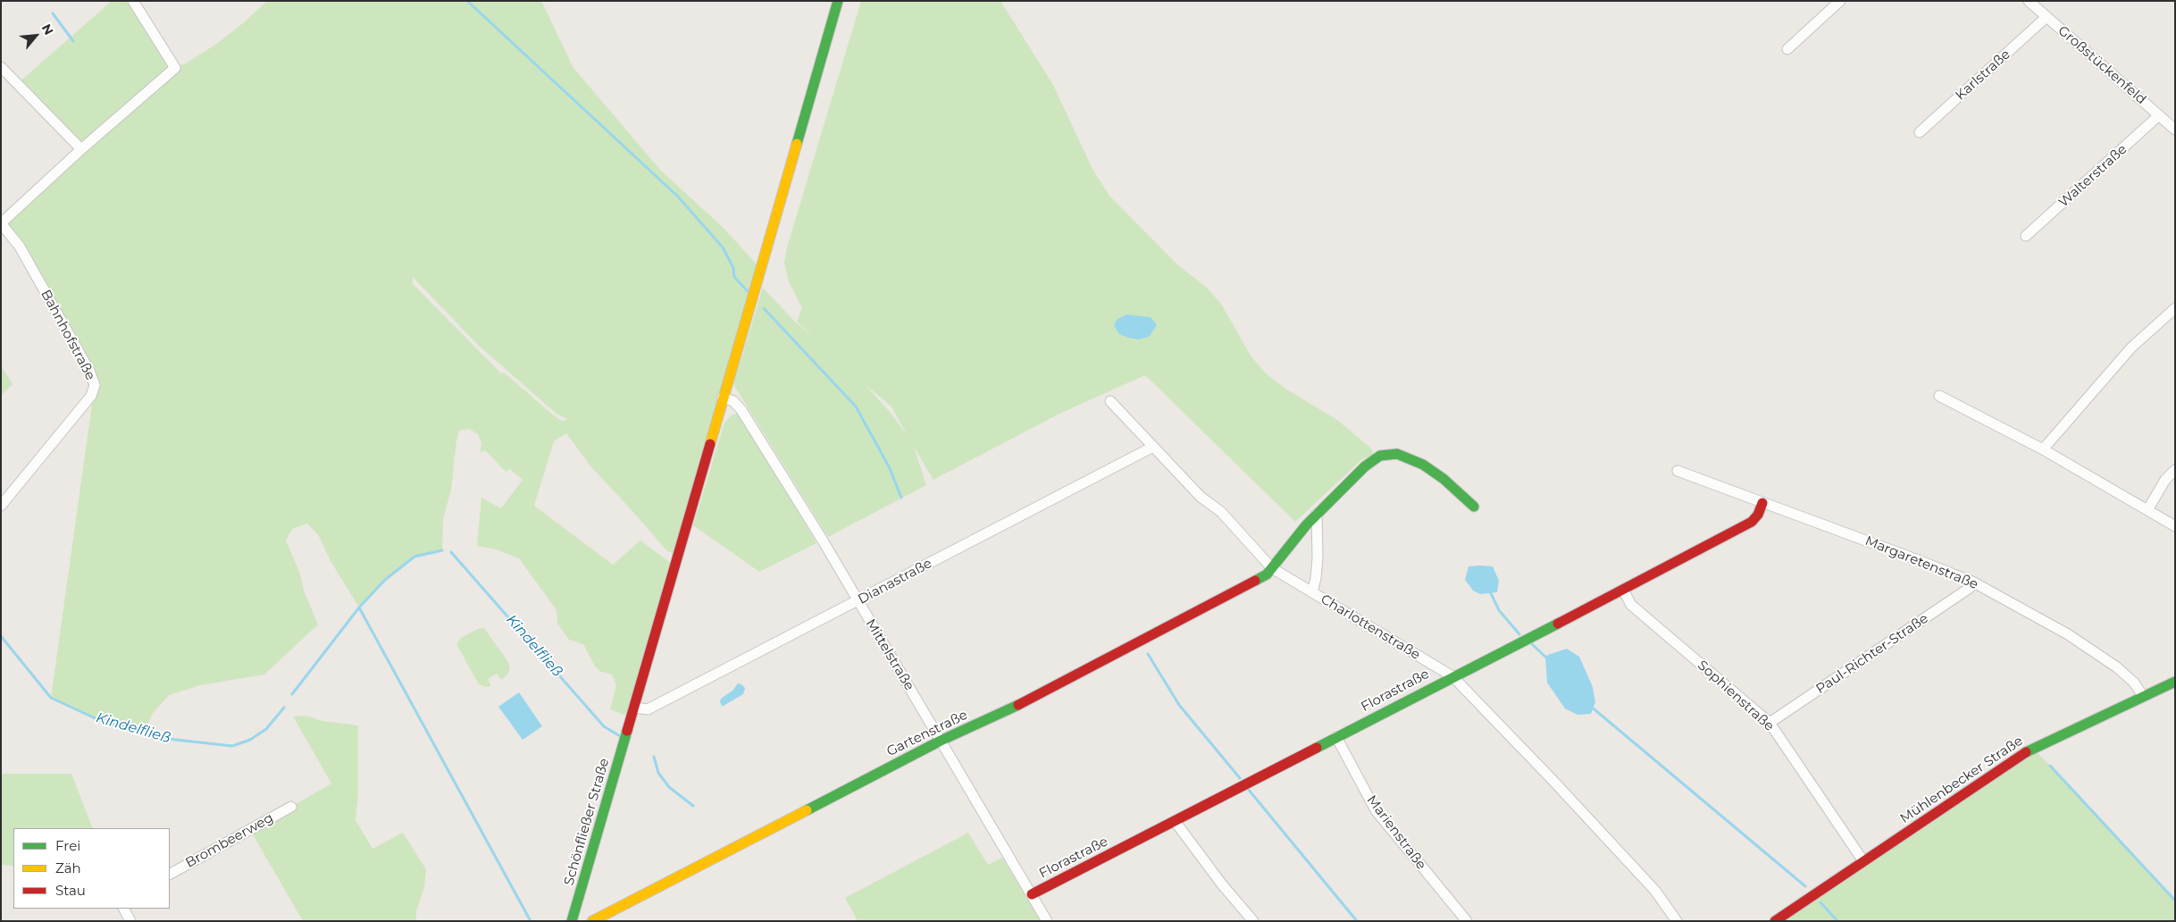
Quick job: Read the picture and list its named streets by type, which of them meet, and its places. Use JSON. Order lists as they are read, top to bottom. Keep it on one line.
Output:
{"streets":{"street":["Großstückenfeld","Karlstraße","Walterstraße","Bahnhofstraße","Margaretenstraße","Dianastraße","Charlottenstraße","Paul-Richter-Straße","Mittelstraße","Florastraße","Sophienstraße","Gartenstraße","Mühlenbecker Straße","Schönfließer Straße","Marienstraße","Brombeerweg"]},"crossings":[["Großstückenfeld","Karlstraße"],["Großstückenfeld","Walterstraße"],["Margaretenstraße","Paul-Richter-Straße"],["Margaretenstraße","Florastraße"],["Margaretenstraße","Mühlenbecker Straße"],["Dianastraße","Charlottenstraße"],["Dianastraße","Mittelstraße"],["Dianastraße","Schönfließer Straße"],["Charlottenstraße","Florastraße"],["Charlottenstraße","Gartenstraße"],["Paul-Richter-Straße","Sophienstraße"],["Mittelstraße","Florastraße"],["Mittelstraße","Gartenstraße"],["Mittelstraße","Schönfließer Straße"],["Florastraße","Sophienstraße"],["Florastraße","Marienstraße"],["Sophienstraße","Mühlenbecker Straße"]],"water":["Kindelfließ"],"legend":["Frei","Zäh","Stau"],"north":"top right"}
